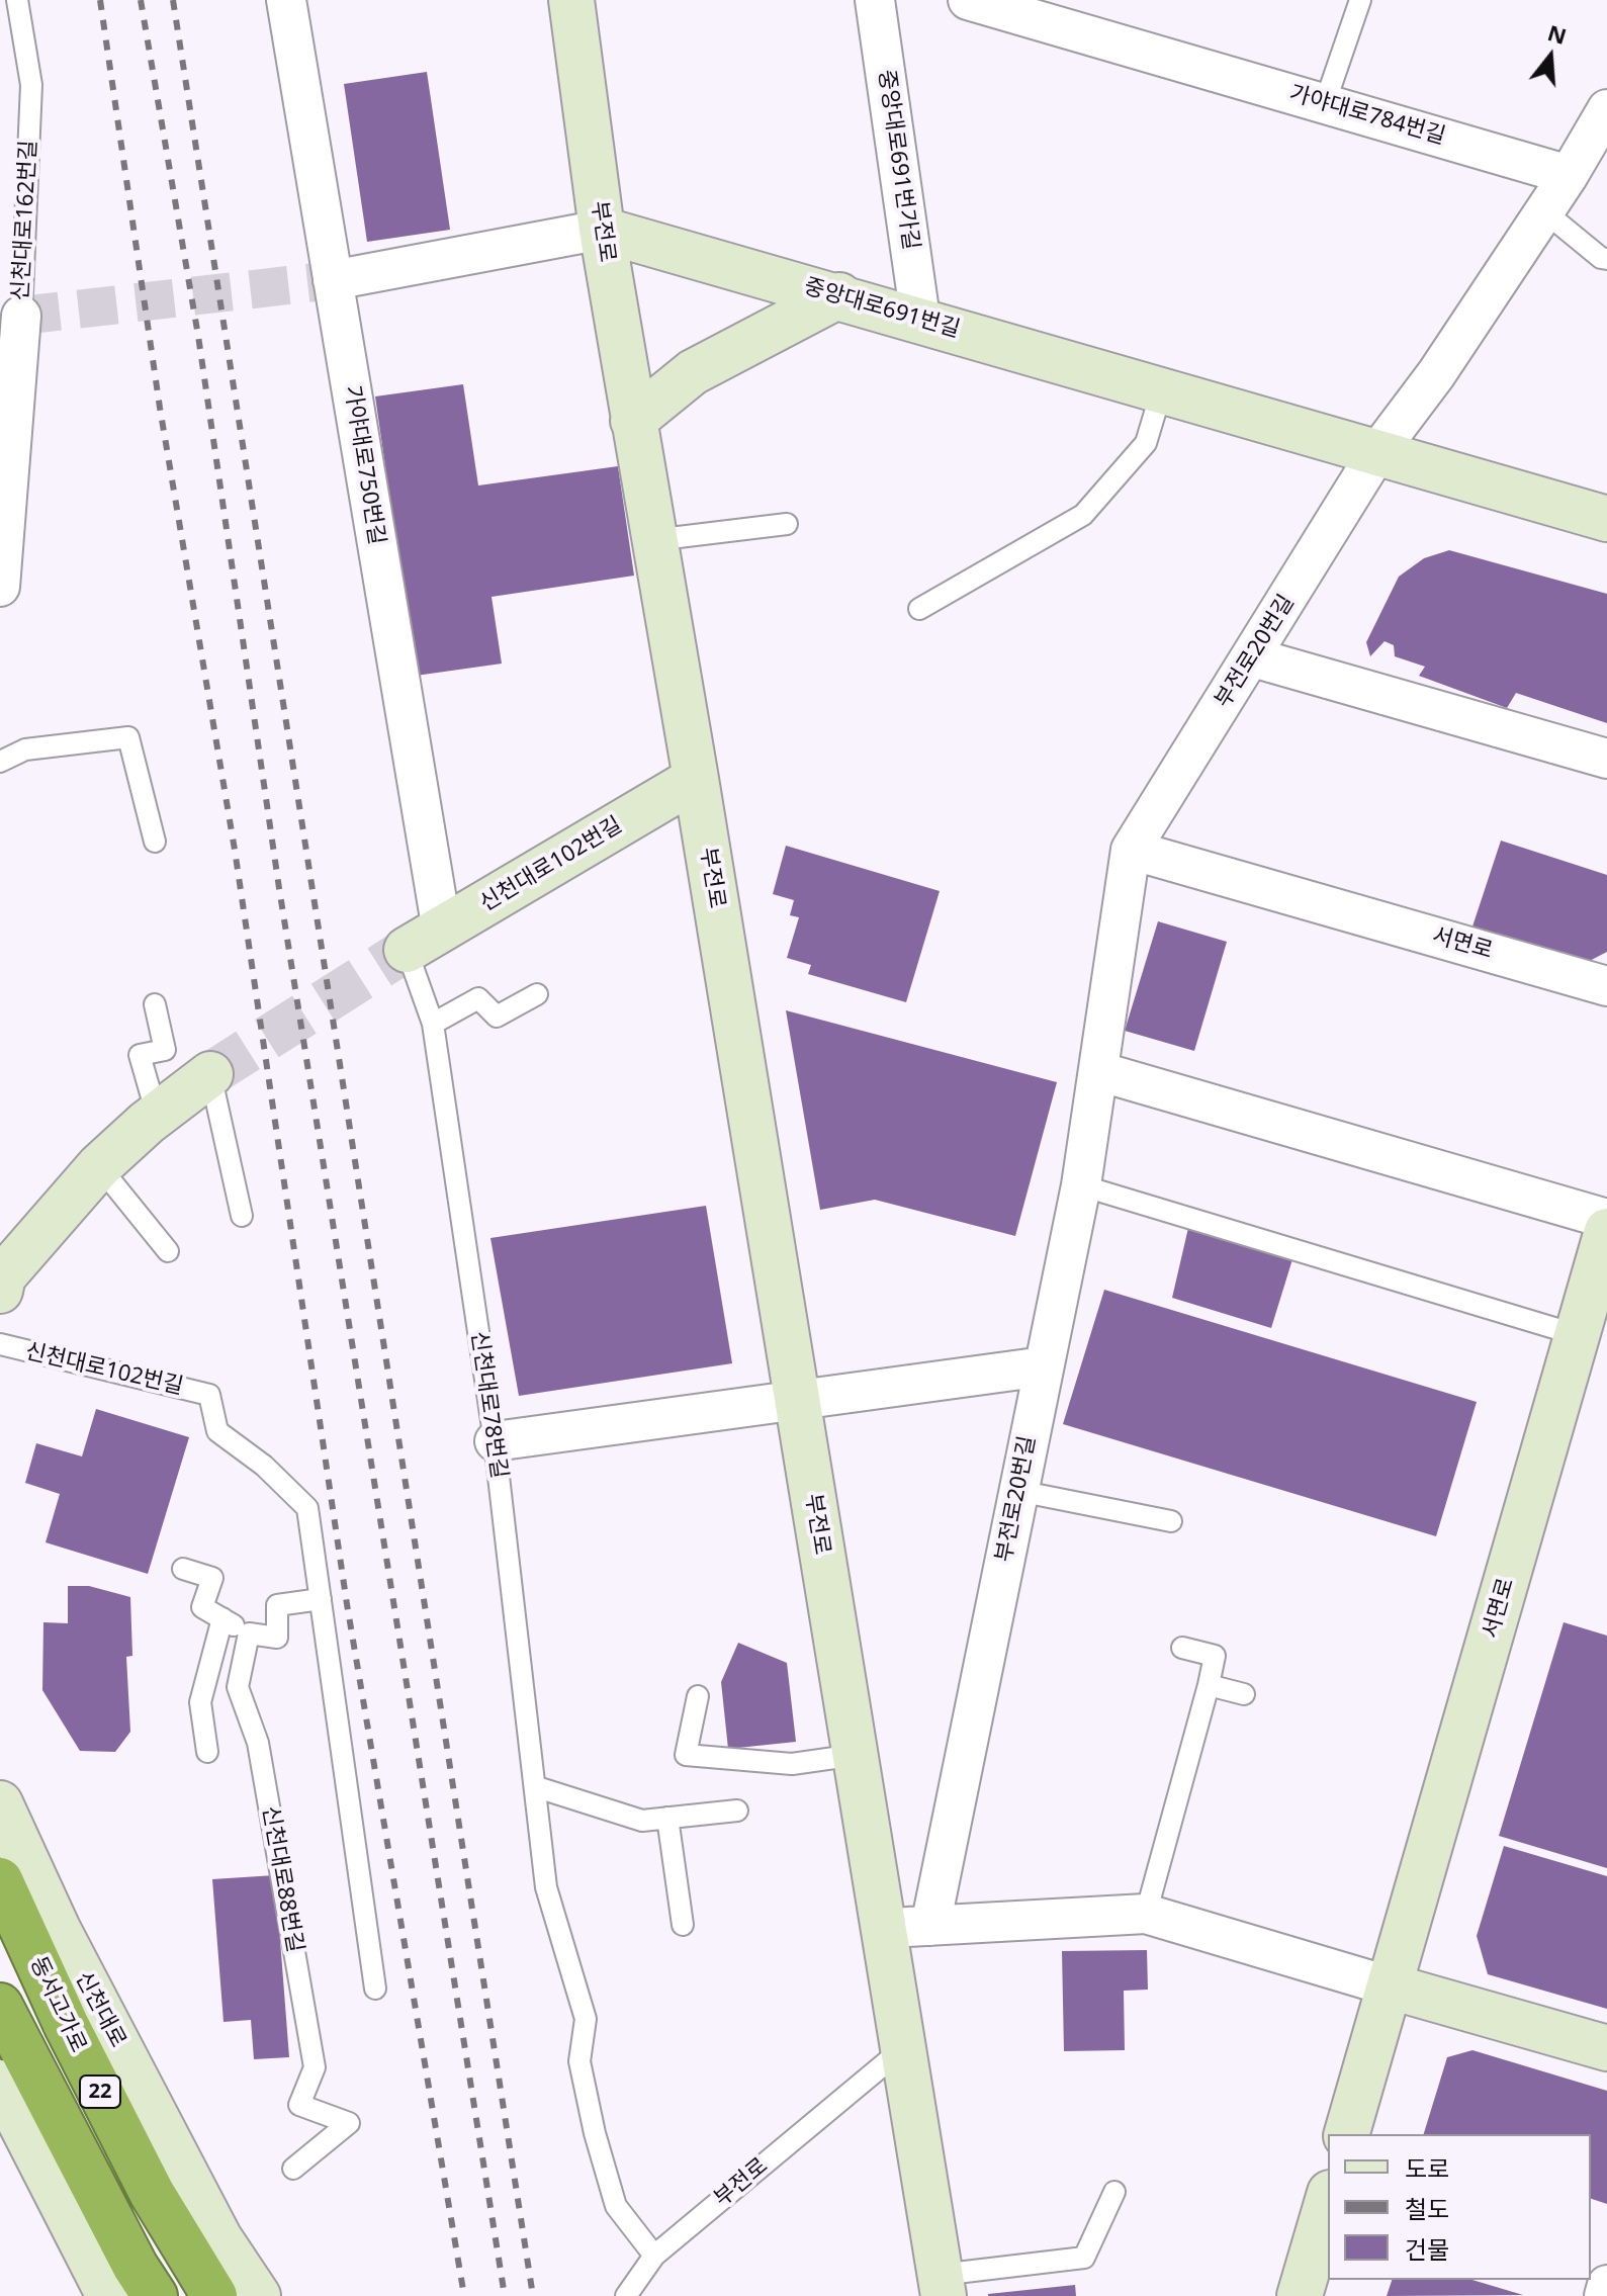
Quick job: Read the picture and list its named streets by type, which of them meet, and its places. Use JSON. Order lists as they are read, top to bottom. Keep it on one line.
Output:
{"streets":{"highway":["동서고가로","22"],"main road":["부전로","중앙대로691번길","신천대로102번길","서면로","신천대로"],"street":["가야대로784번길","중앙대로691번가길","신천대로162번길","가야대로750번길","부전로20번길"],"lane":["신천대로78번길","신천대로88번길"]},"crossings":[["중앙대로691번가길","중앙대로691번길"],["부전로","중앙대로691번길"],["부전로","신천대로102번길"],["부전로","신천대로78번길"],["중앙대로691번길","부전로20번길"],["가야대로750번길","신천대로102번길"],["가야대로750번길","신천대로78번길"],["부전로20번길","서면로"],["신천대로102번길","신천대로78번길"]],"legend":["도로","철도","건물"],"north":"top"}
